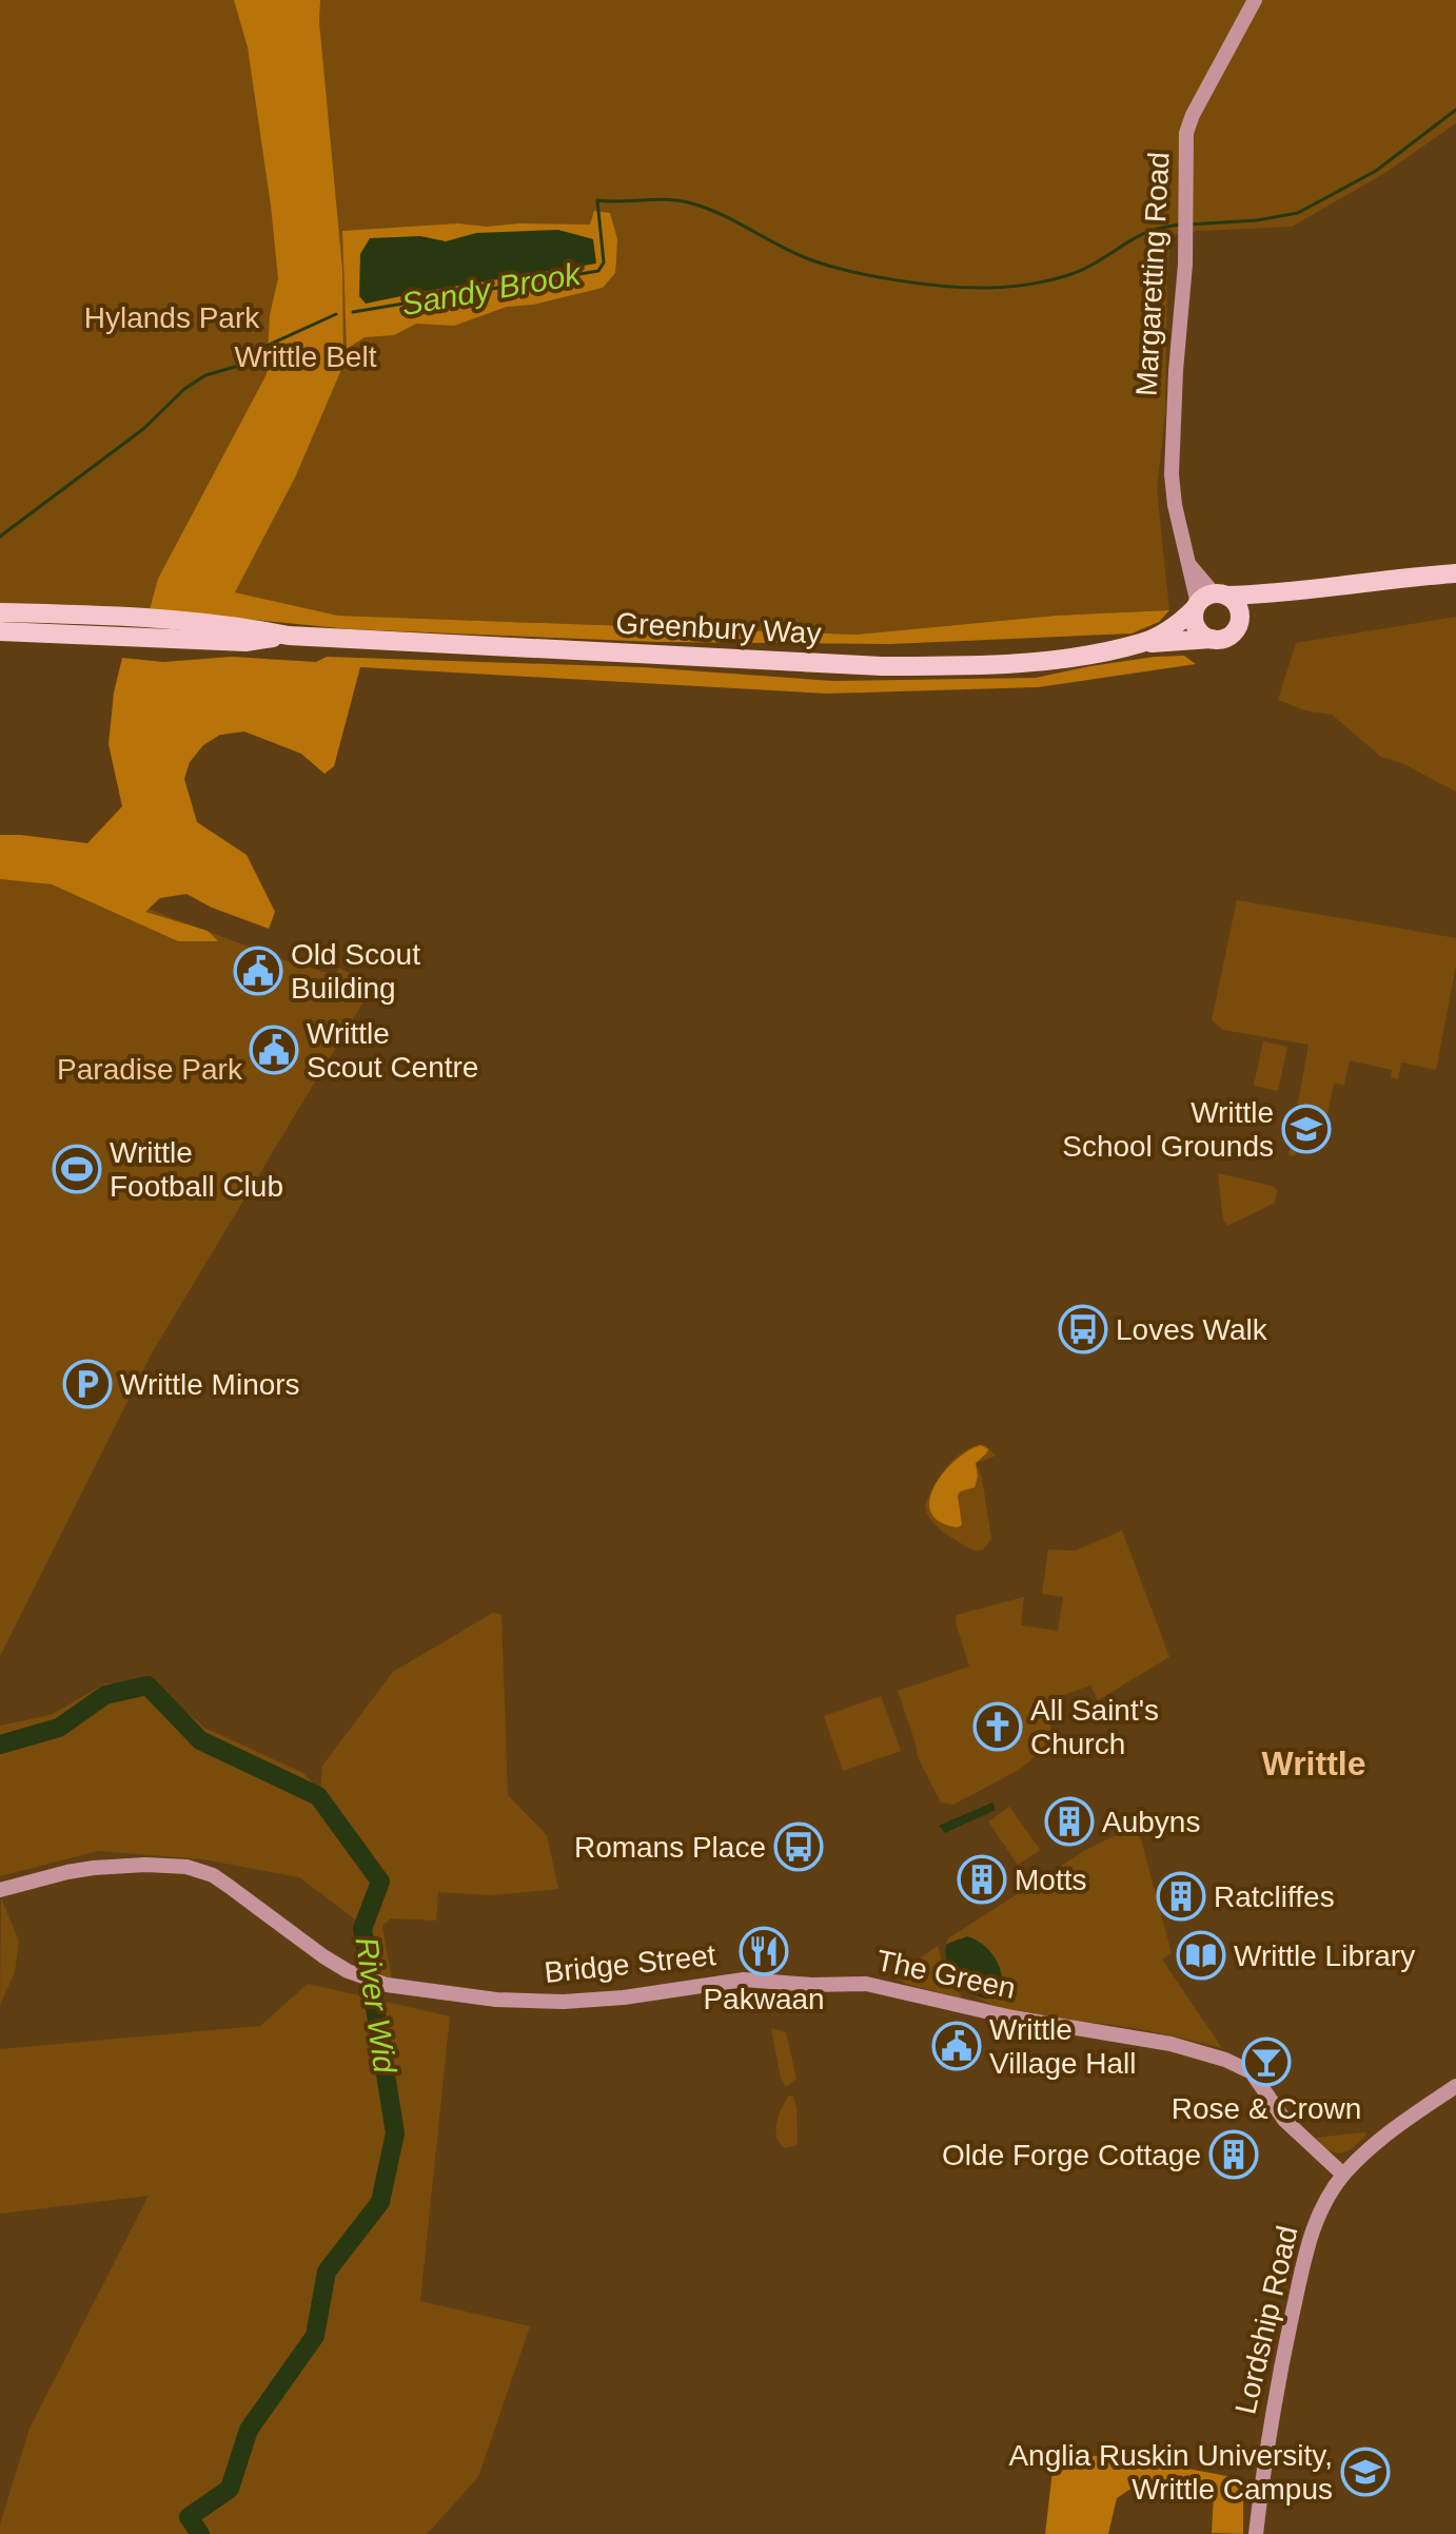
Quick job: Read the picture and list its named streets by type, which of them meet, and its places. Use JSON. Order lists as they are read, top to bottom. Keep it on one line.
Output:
{"streets":{"highway":["Greenbury Way"],"street":["Margaretting Road","Bridge Street","The Green","Lordship Road"]},"crossings":[["Margaretting Road","Greenbury Way"],["Bridge Street","The Green"],["The Green","Lordship Road"]],"districts":["Writtle"],"water":["Sandy Brook","River Wid"],"parks":["Hylands Park","Writtle Belt","Paradise Park"],"places":{"public building":["Old Scout Building","Writtle Scout Centre","Writtle Village Hall"],"school or university":["Writtle School Grounds","Anglia Ruskin University, Writtle Campus"],"sports":["Writtle Football Club"],"bus stop":["Loves Walk","Romans Place"],"parking":["Writtle Minors"],"church":["All Saint's Church"],"building":["Aubyns","Motts","Ratcliffes","Olde Forge Cottage"],"restaurant":["Pakwaan"],"library":["Writtle Library"],"bar":["Rose & Crown"]}}
